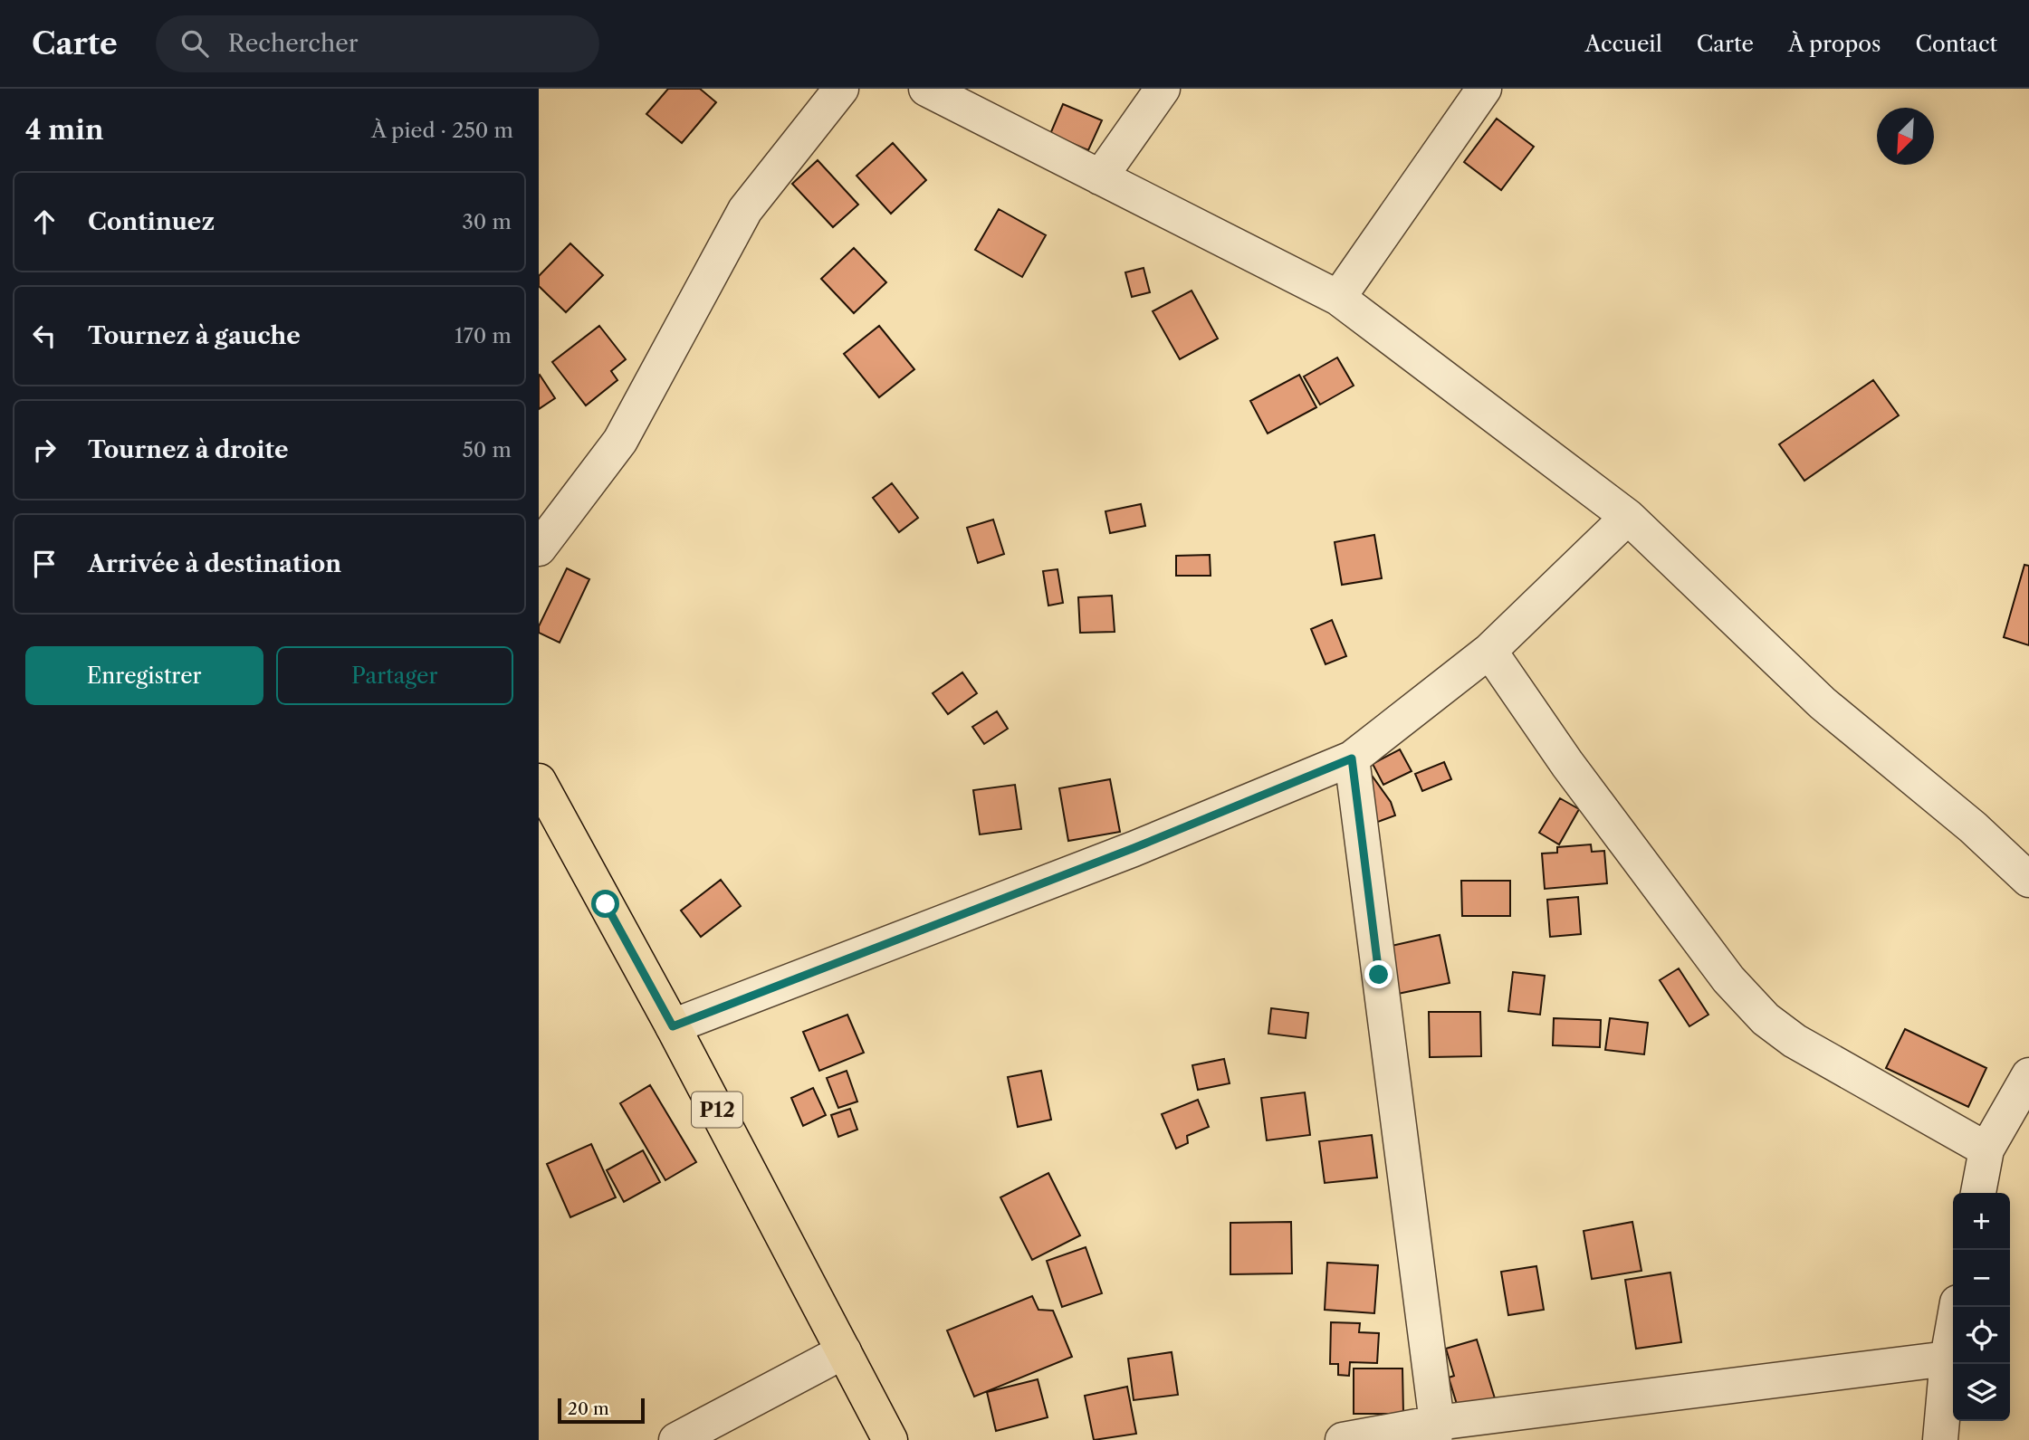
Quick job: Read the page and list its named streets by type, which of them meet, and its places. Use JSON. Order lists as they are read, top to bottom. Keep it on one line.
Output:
{"streets":{"main road":["P12"]},"scale_bar":"20 m","north":"bottom left","page":{"header":"Carte","search":"Rechercher","nav":["Accueil","Carte","À propos","Contact"],"heading":["4 min","À pied · 250 m"],"list":[["Continuez","30 m"],["Tournez à gauche","170 m"],["Tournez à droite","50 m"],"Arrivée à destination"],"buttons":["Enregistrer","Partager"],"map_buttons":["+","−"],"scale":"20 m"}}
